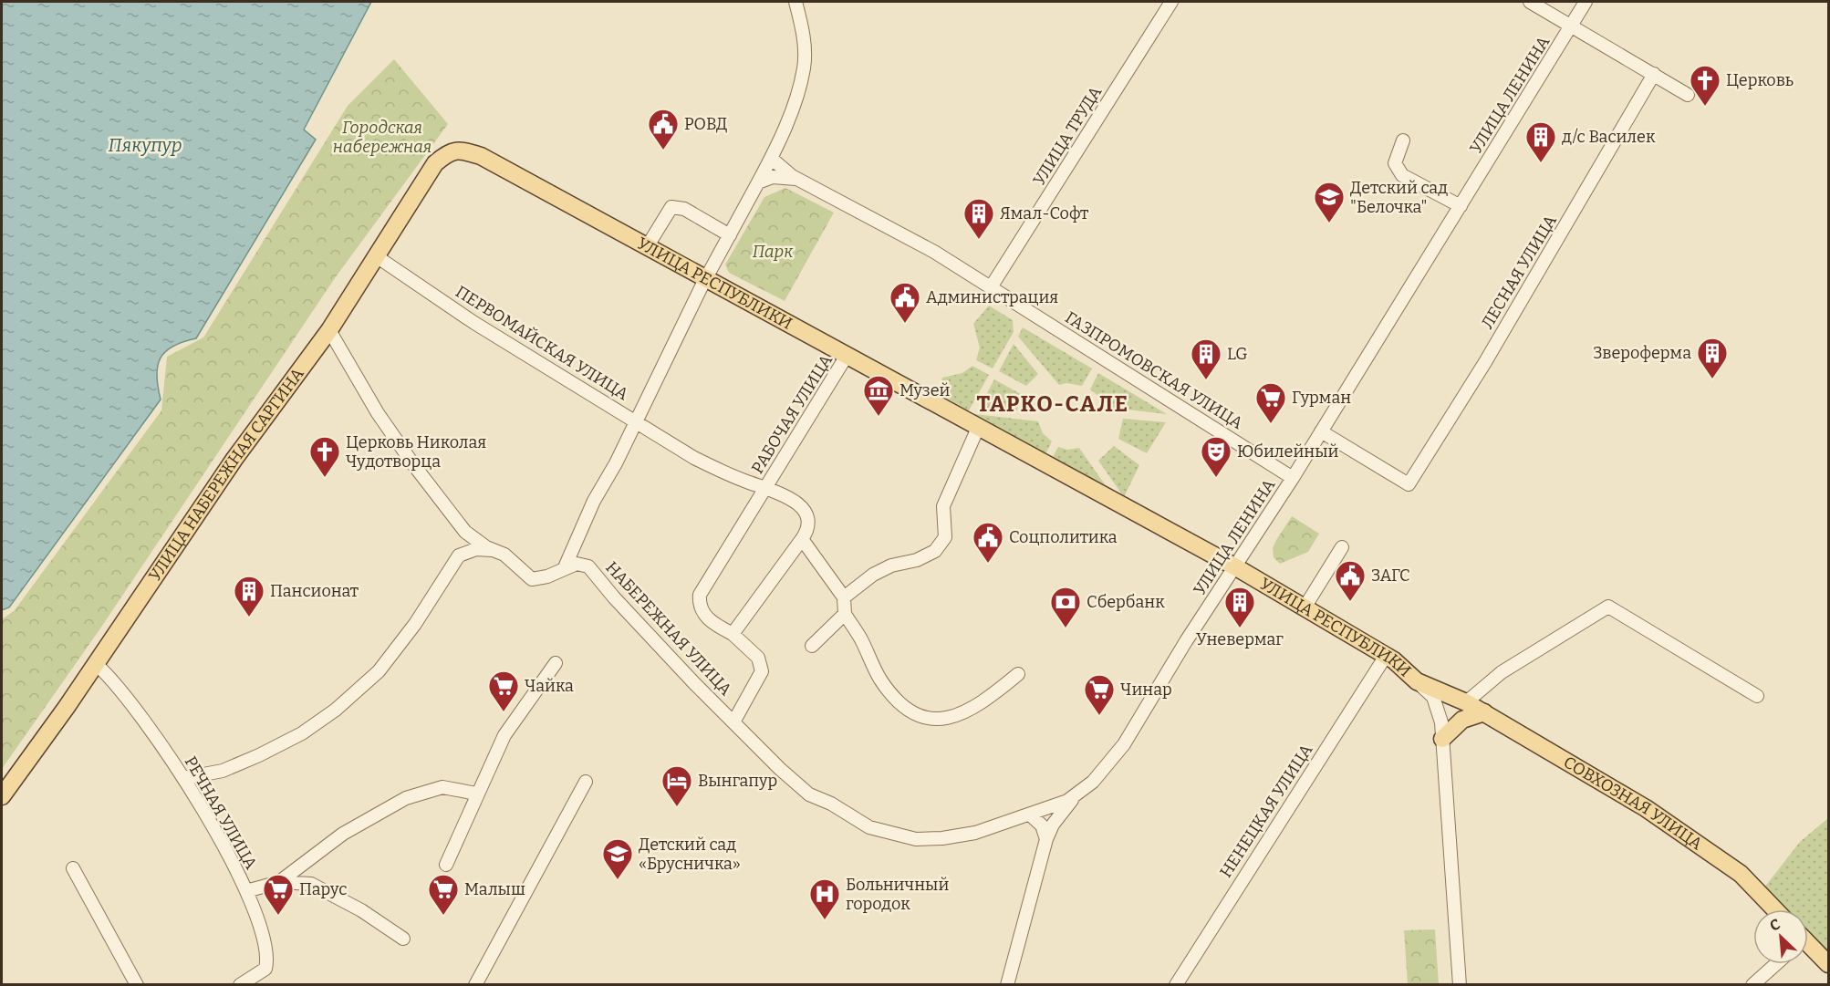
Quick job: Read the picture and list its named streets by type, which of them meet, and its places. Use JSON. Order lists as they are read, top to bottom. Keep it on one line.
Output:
{"streets":{"main road":["УЛИЦА РЕСПУБЛИКИ","УЛИЦА НАБЕРЕЖНАЯ САРГИНА","СОВХОЗНАЯ УЛИЦА"],"street":["УЛИЦА ЛЕНИНА","УЛИЦА ТРУДА","ЛЕСНАЯ УЛИЦА","ПЕРВОМАЙСКАЯ УЛИЦА","ГАЗПРОМОВСКАЯ УЛИЦА","РАБОЧАЯ УЛИЦА","НАБЕРЕЖНАЯ УЛИЦА","НЕНЕЦКАЯ УЛИЦА","РЕЧНАЯ УЛИЦА"]},"crossings":[["УЛИЦА ЛЕНИНА","ЛЕСНАЯ УЛИЦА"],["УЛИЦА ЛЕНИНА","УЛИЦА РЕСПУБЛИКИ"],["УЛИЦА ЛЕНИНА","ГАЗПРОМОВСКАЯ УЛИЦА"],["УЛИЦА ЛЕНИНА","РАБОЧАЯ УЛИЦА"],["УЛИЦА ЛЕНИНА","НАБЕРЕЖНАЯ УЛИЦА"],["УЛИЦА ТРУДА","ГАЗПРОМОВСКАЯ УЛИЦА"],["УЛИЦА РЕСПУБЛИКИ","РАБОЧАЯ УЛИЦА"],["УЛИЦА РЕСПУБЛИКИ","УЛИЦА НАБЕРЕЖНАЯ САРГИНА"],["УЛИЦА РЕСПУБЛИКИ","СОВХОЗНАЯ УЛИЦА"],["УЛИЦА РЕСПУБЛИКИ","НЕНЕЦКАЯ УЛИЦА"],["ПЕРВОМАЙСКАЯ УЛИЦА","РАБОЧАЯ УЛИЦА"],["ПЕРВОМАЙСКАЯ УЛИЦА","УЛИЦА НАБЕРЕЖНАЯ САРГИНА"],["РАБОЧАЯ УЛИЦА","НАБЕРЕЖНАЯ УЛИЦА"],["УЛИЦА НАБЕРЕЖНАЯ САРГИНА","НАБЕРЕЖНАЯ УЛИЦА"],["УЛИЦА НАБЕРЕЖНАЯ САРГИНА","РЕЧНАЯ УЛИЦА"]],"districts":["ТАРКО-САЛЕ"],"water":["Пякупур"],"parks":["Городская набережная","Парк"],"places":{"church":["Церковь","Церковь Николая Чудотворца"],"public building":["РОВД","Администрация","Соцполитика","ЗАГС"],"building":["д/с Василек","Ямал-Софт","Звероферма","LG","Пансионат","Уневермаг"],"school or university":["Детский сад \"Белочка\"","Детский сад «Брусничка»"],"museum":["Музей"],"supermarket":["Гурман","Чайка","Чинар","Парус","Малыш"],"theatre":["Юбилейный"],"bank":["Сбербанк"],"hotel":["Вынгапур"],"hospital":["Больничный городок"]},"north":"top left"}
